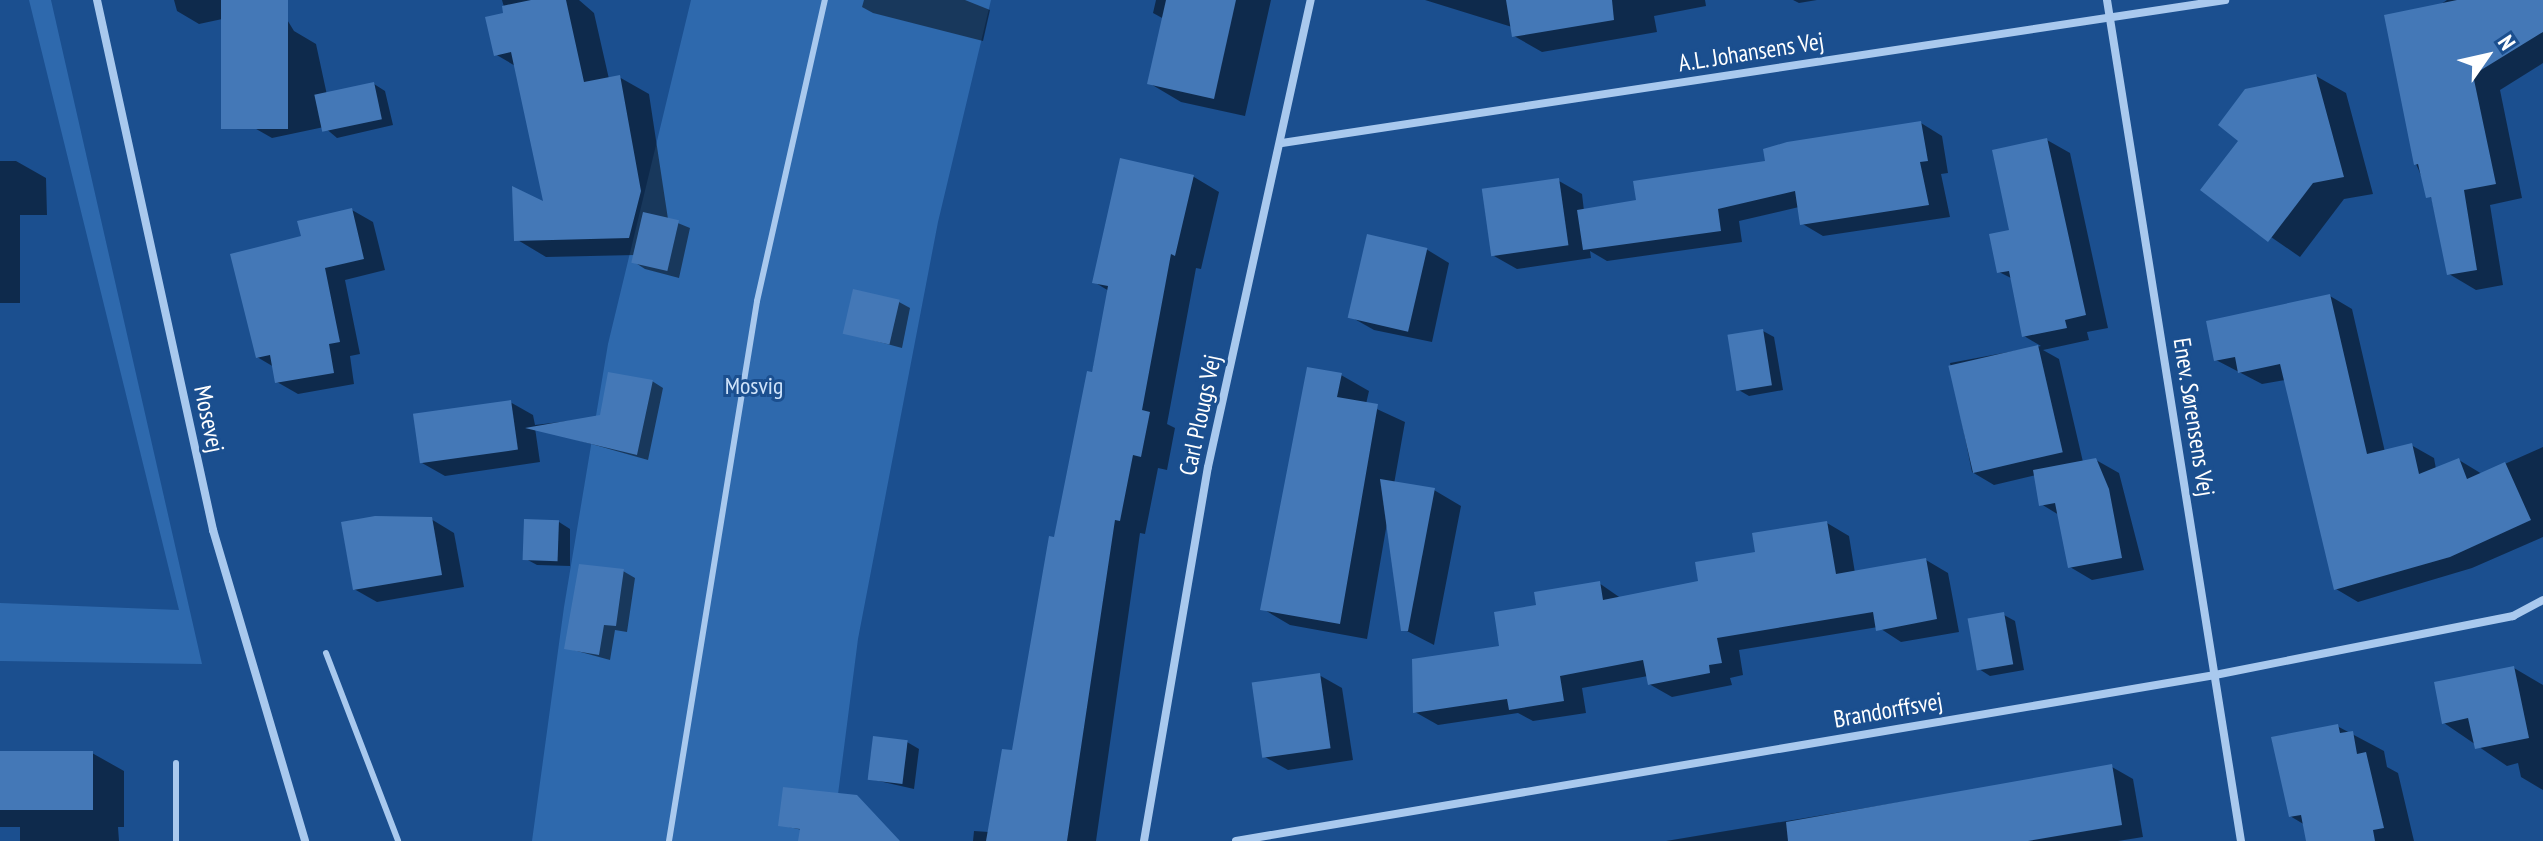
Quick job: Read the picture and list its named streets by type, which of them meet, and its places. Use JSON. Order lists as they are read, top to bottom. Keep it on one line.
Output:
{"streets":{"street":["A.L. Johansens Vej","Carl Plougs Vej","Enev. Sørensens Vej","Mosevej","Brandorffsvej"]},"crossings":[["A.L. Johansens Vej","Carl Plougs Vej"],["A.L. Johansens Vej","Enev. Sørensens Vej"],["Enev. Sørensens Vej","Brandorffsvej"]],"parks":["Mosvig"],"north":"top right"}
